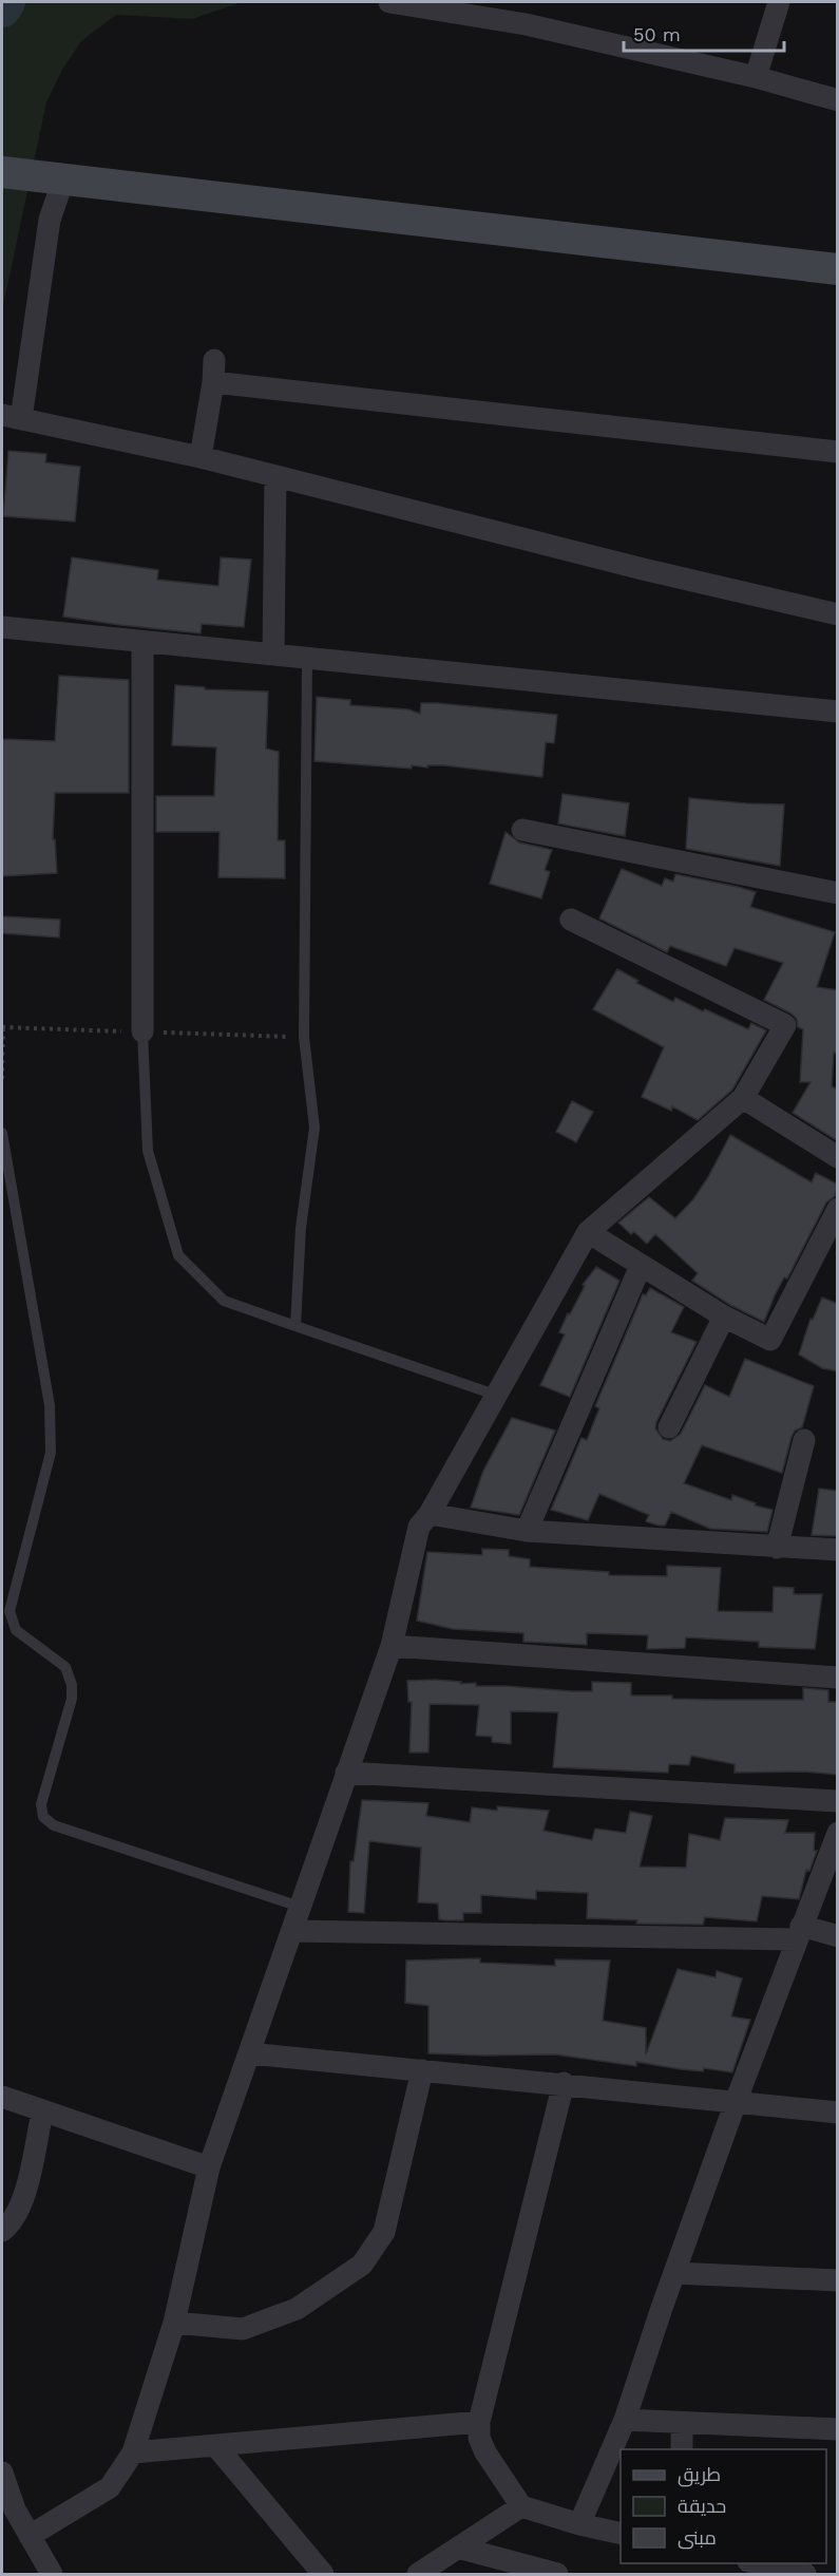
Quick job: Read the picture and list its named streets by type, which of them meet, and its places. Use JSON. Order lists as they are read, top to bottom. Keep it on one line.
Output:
{"legend":["طريق","حديقة","مبنى"],"scale_bar":"50 m"}
